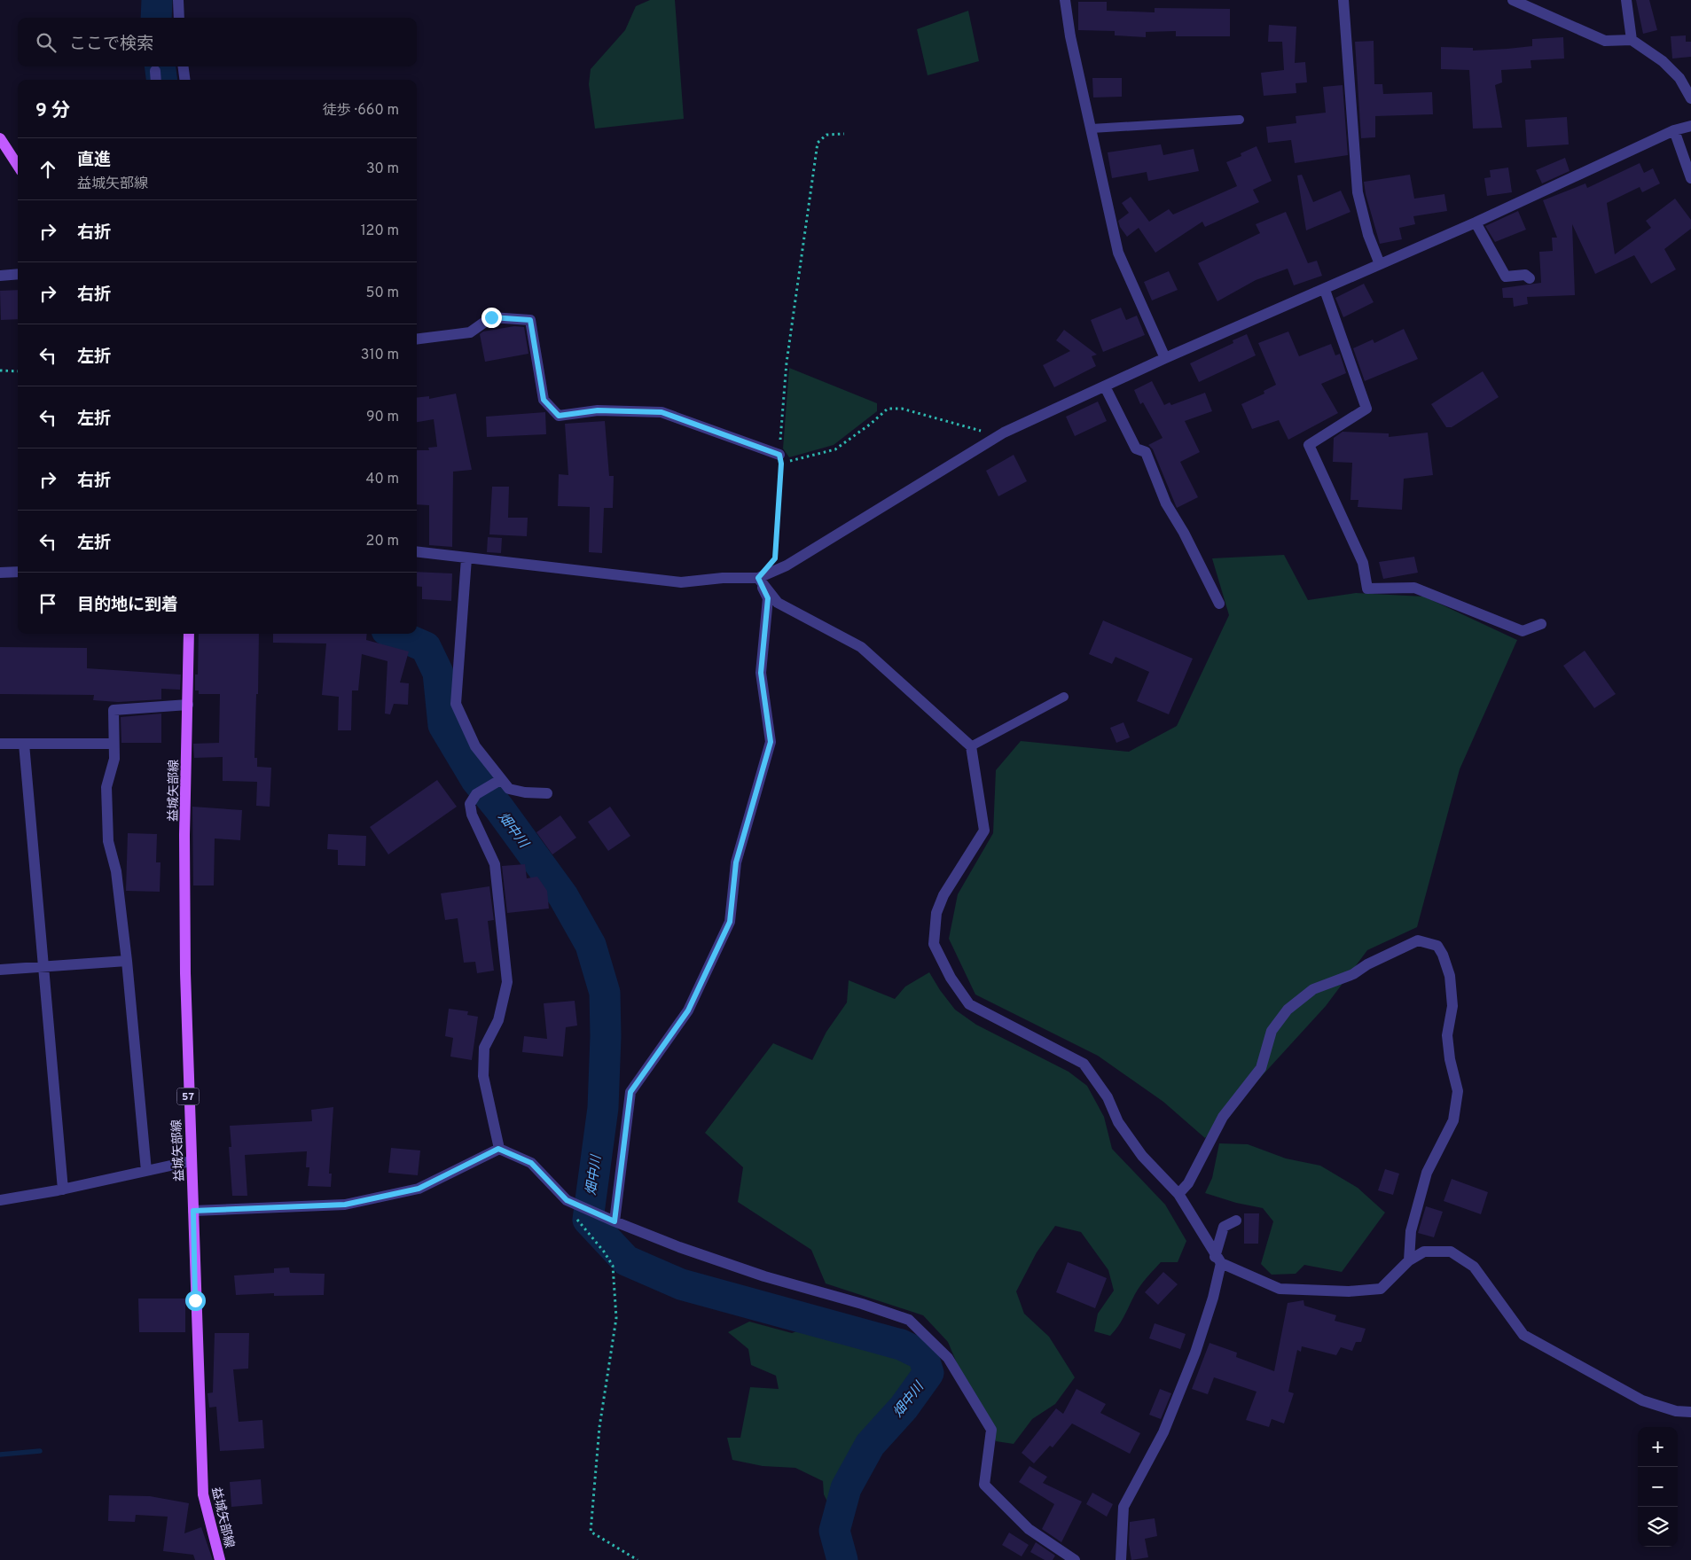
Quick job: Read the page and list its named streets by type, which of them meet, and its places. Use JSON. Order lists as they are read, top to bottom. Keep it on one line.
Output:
{"streets":{"main road":["益城矢部線","57"]},"water":["畑中川"],"page":{"search":"ここで検索","heading":["9 分","徒歩 · 660 m"],"list":[["直進","益城矢部線","30 m"],["右折","120 m"],["右折","50 m"],["左折","310 m"],["左折","90 m"],["右折","40 m"],["左折","20 m"],"目的地に到着"],"map_buttons":["+","−"]}}
